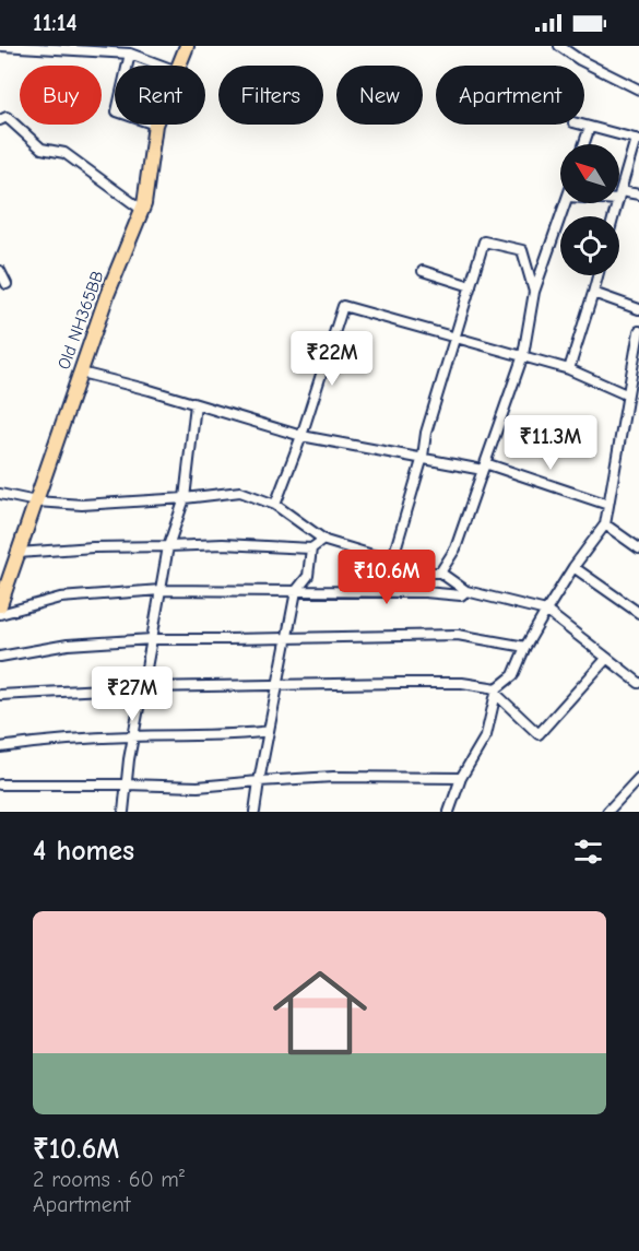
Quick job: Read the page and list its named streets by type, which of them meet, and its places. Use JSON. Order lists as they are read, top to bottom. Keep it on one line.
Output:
{"streets":{"main road":["Old NH365BB"]},"north":"top left","page":{"status":"11:14","chip":["Buy","Rent","Filters","New","Apartment"],"price":["₹22M","₹11.3M","₹10.6M","₹27M"],"heading":"4 homes","list":[{"name":"₹10.6M","note":"2 rooms · 60 m² · Apartment"}]}}
